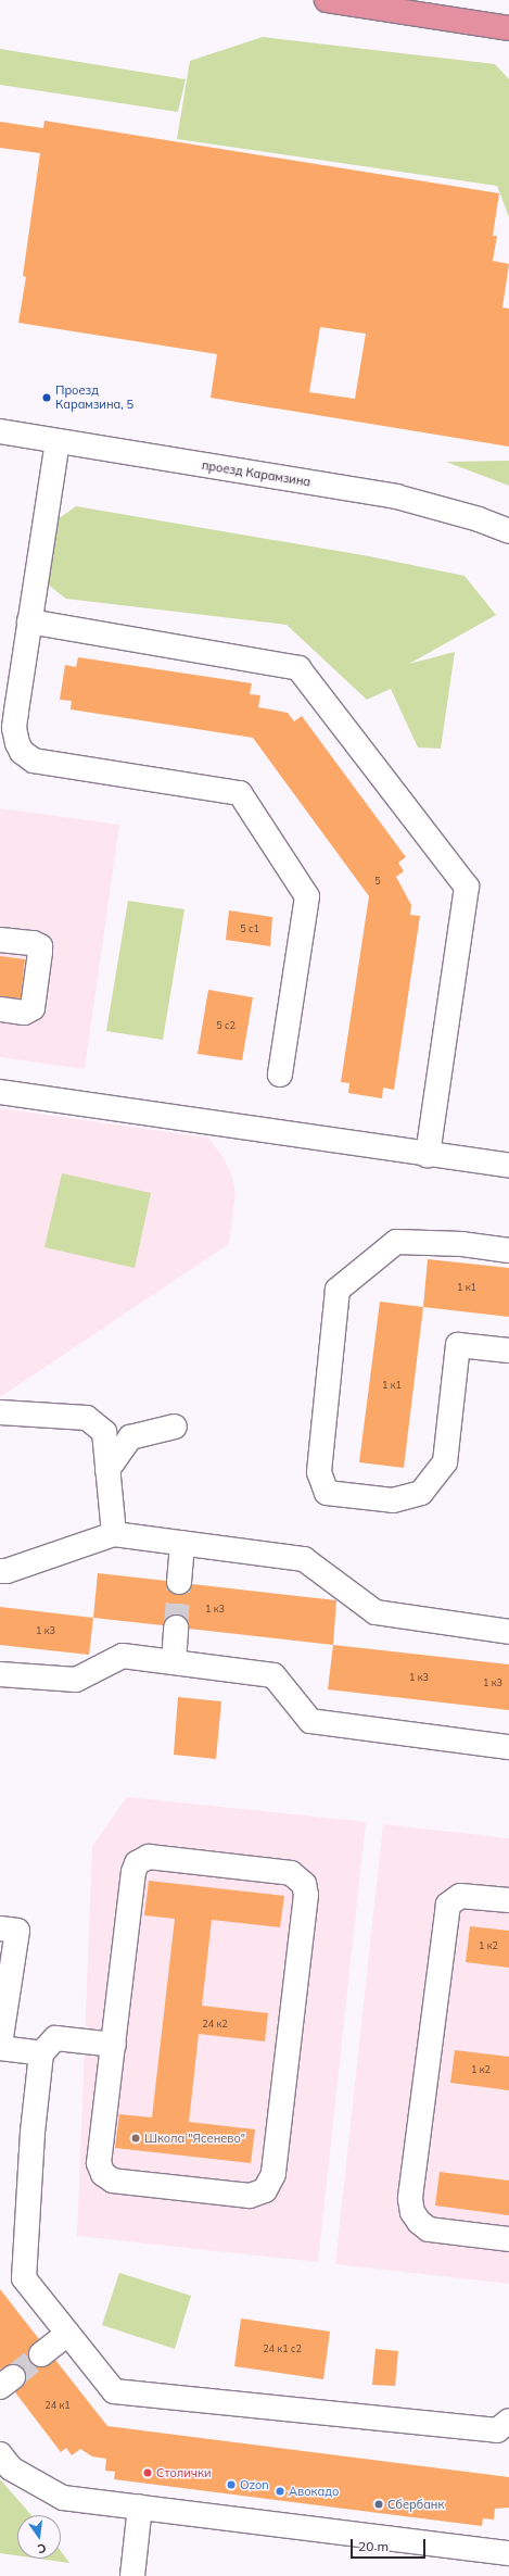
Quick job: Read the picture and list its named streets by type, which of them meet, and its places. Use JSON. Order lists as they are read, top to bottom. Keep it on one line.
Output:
{"streets":{"street":["проезд Карамзина"]},"places":["Проезд Карамзина, 5","Школа \"Ясенево\"","Столички","Ozon","Авокадо","Сбербанк"],"house_numbers":["5","5 с1","5 с2","1 к1","1 к1","1 к3","1 к3","1 к3","1 к3","1 к2","24 к2","1 к2","24 к1 с2","24 к1"],"scale_bar":"20 m","north":"bottom"}
